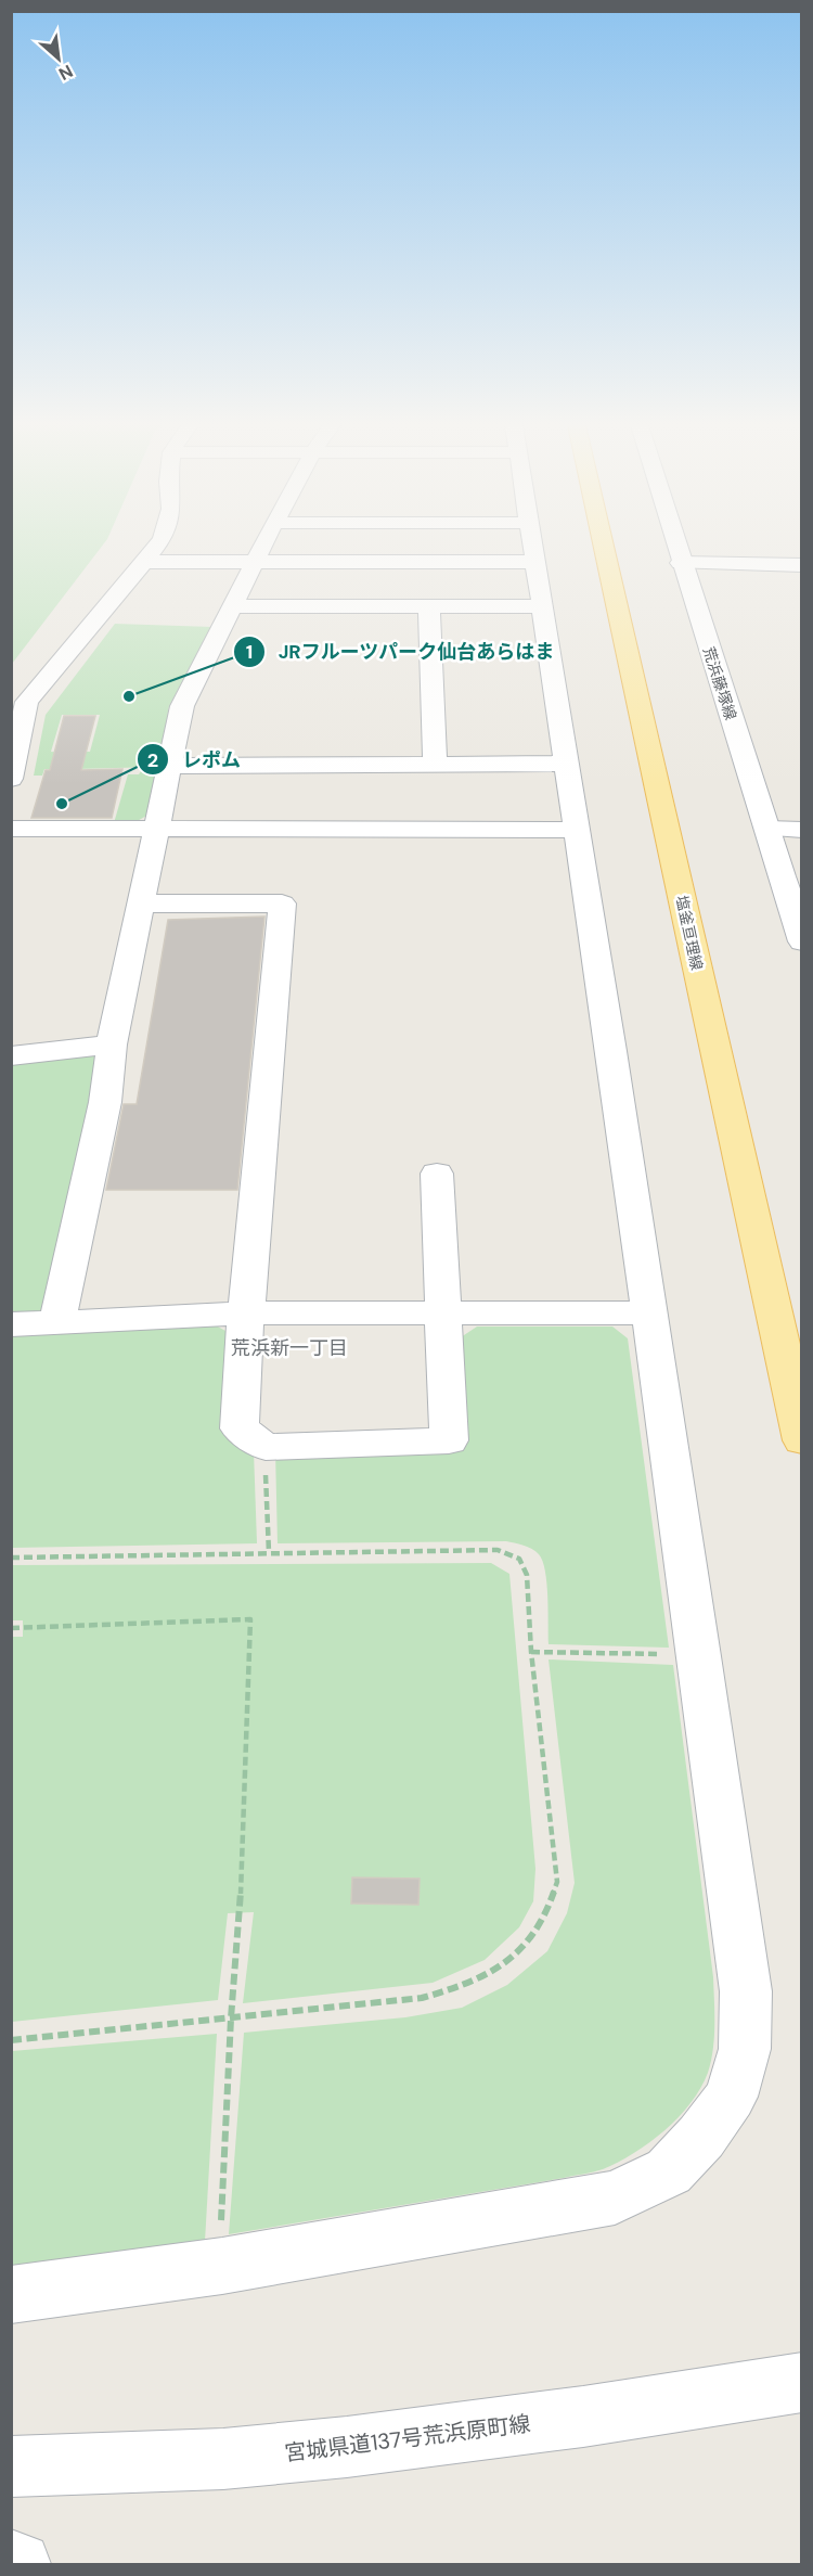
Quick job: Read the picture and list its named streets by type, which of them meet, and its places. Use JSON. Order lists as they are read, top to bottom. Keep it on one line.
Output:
{"streets":{"main road":["塩釜亘理線"],"street":["荒浜藤塚線","宮城県道137号荒浜原町線"]},"districts":["荒浜新一丁目"],"places":["JRフルーツパーク仙台あらはま","レポム"],"north":"bottom right"}
